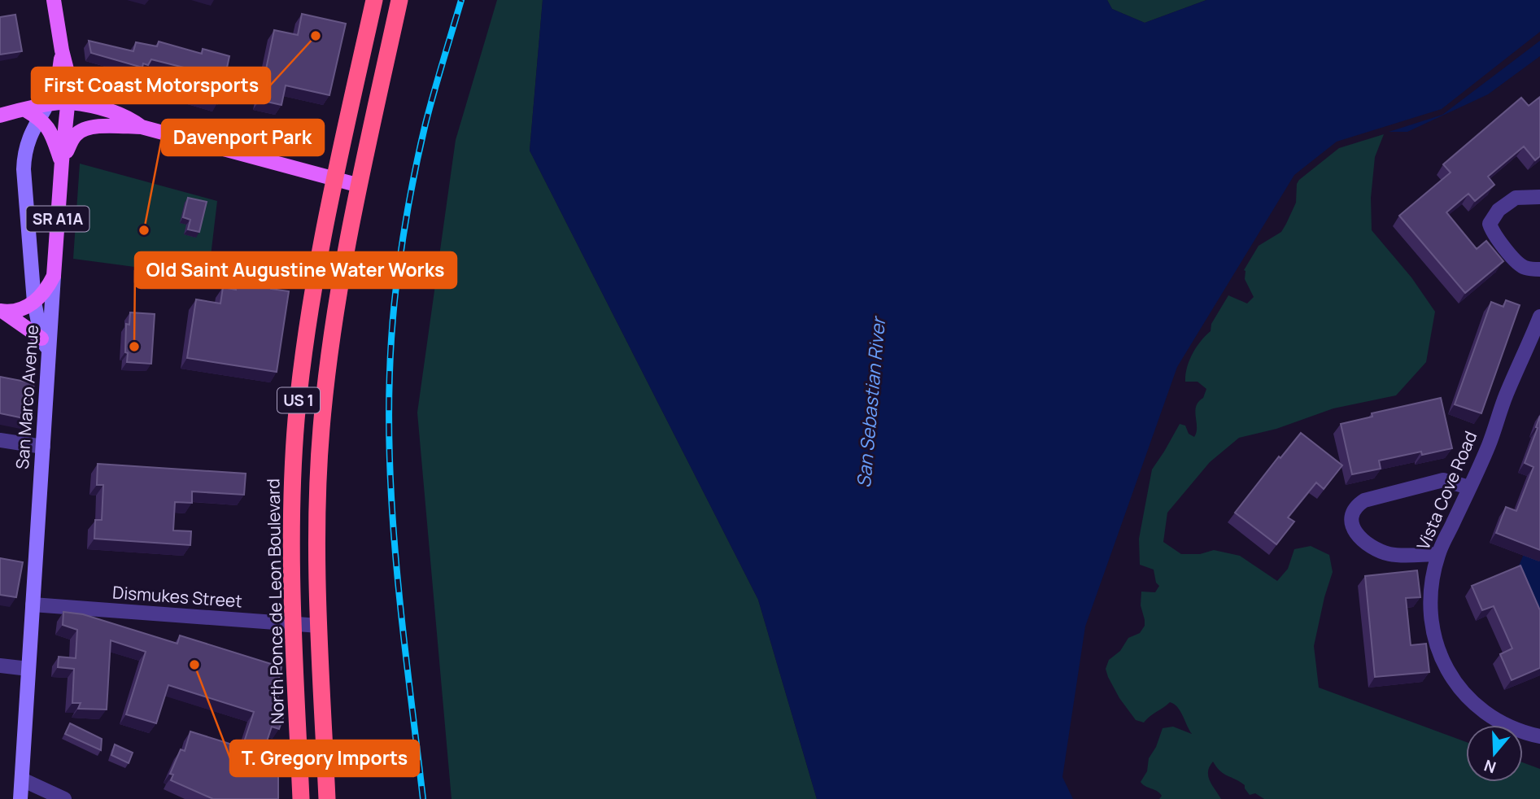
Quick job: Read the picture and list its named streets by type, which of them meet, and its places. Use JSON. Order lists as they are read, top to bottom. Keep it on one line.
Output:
{"streets":{"highway":["US 1","North Ponce de Leon Boulevard"],"main road":["SR A1A","San Marco Avenue"],"street":["Vista Cove Road","Dismukes Street"]},"crossings":[["San Marco Avenue","Dismukes Street"],["US 1","Dismukes Street"],["Dismukes Street","North Ponce de Leon Boulevard"]],"water":["San Sebastian River"],"places":["First Coast Motorsports","Davenport Park","Old Saint Augustine Water Works","T. Gregory Imports"],"north":"bottom"}
